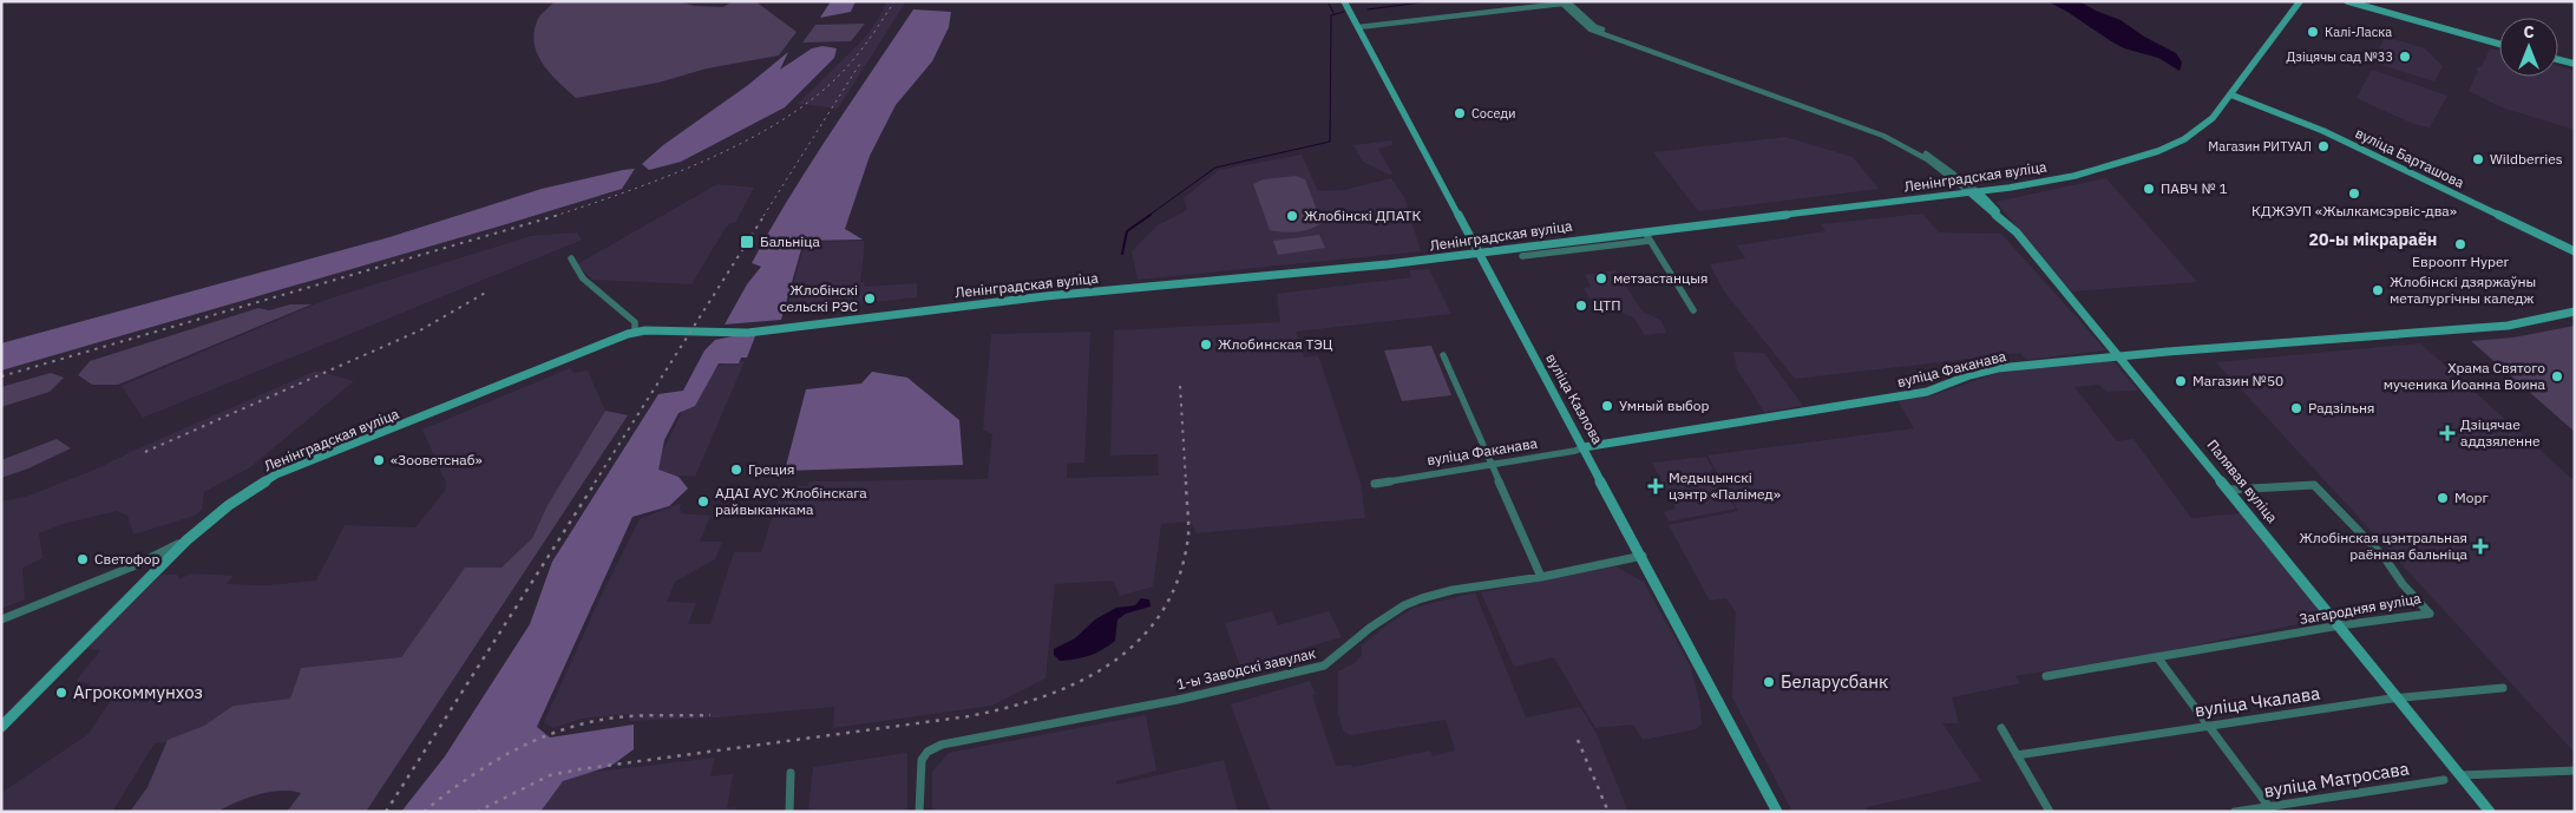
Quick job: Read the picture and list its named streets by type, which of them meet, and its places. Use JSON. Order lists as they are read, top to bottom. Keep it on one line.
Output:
{"streets":{"main road":["вуліца Барташова","Ленінградская вуліца","вуліца Факанава","вуліца Казлова","Палявая вуліца"],"street":["Загародняя вуліца","1-ы Заводскі завулак","вуліца Чкалава","вуліца Матросава"]},"crossings":[["вуліца Барташова","Ленінградская вуліца"],["Ленінградская вуліца","вуліца Казлова"],["Ленінградская вуліца","Палявая вуліца"],["вуліца Факанава","вуліца Казлова"],["вуліца Факанава","Палявая вуліца"],["вуліца Казлова","1-ы Заводскі завулак"],["Палявая вуліца","Загародняя вуліца"],["Палявая вуліца","вуліца Чкалава"]],"districts":["20-ы мікрараён"],"places":{"other":["Калі-Ласка","Дзіцячы сад №33","Соседи","Магазин РИТУАЛ","Wildberries","ПАВЧ № 1","КДЖЭУП «Жылкамсэрвіс-два»","Жлобінскі ДПАТК","Евроопт Hyper","метэастанцыя","Жлобінскі дзяржаўны металургічны каледж","Жлобінскі сельскі РЭС","ЦТП","Жлобинская ТЭЦ","Храма Святого мученика Иоанна Воина","Магазин №50","Умный выбор","Радзільня","«Зооветснаб»","Греция","Морг","АДАІ АУС Жлобінскага райвыканкама","Светофор","Беларусбанк","Агрокоммунхоз"],"transit":["Бальніца"],"health":["Дзіцячае аддзяленне","Медыцынскі цэнтр «Палімед»","Жлобінская цэнтральная раённая бальніца"]},"north":"top"}
